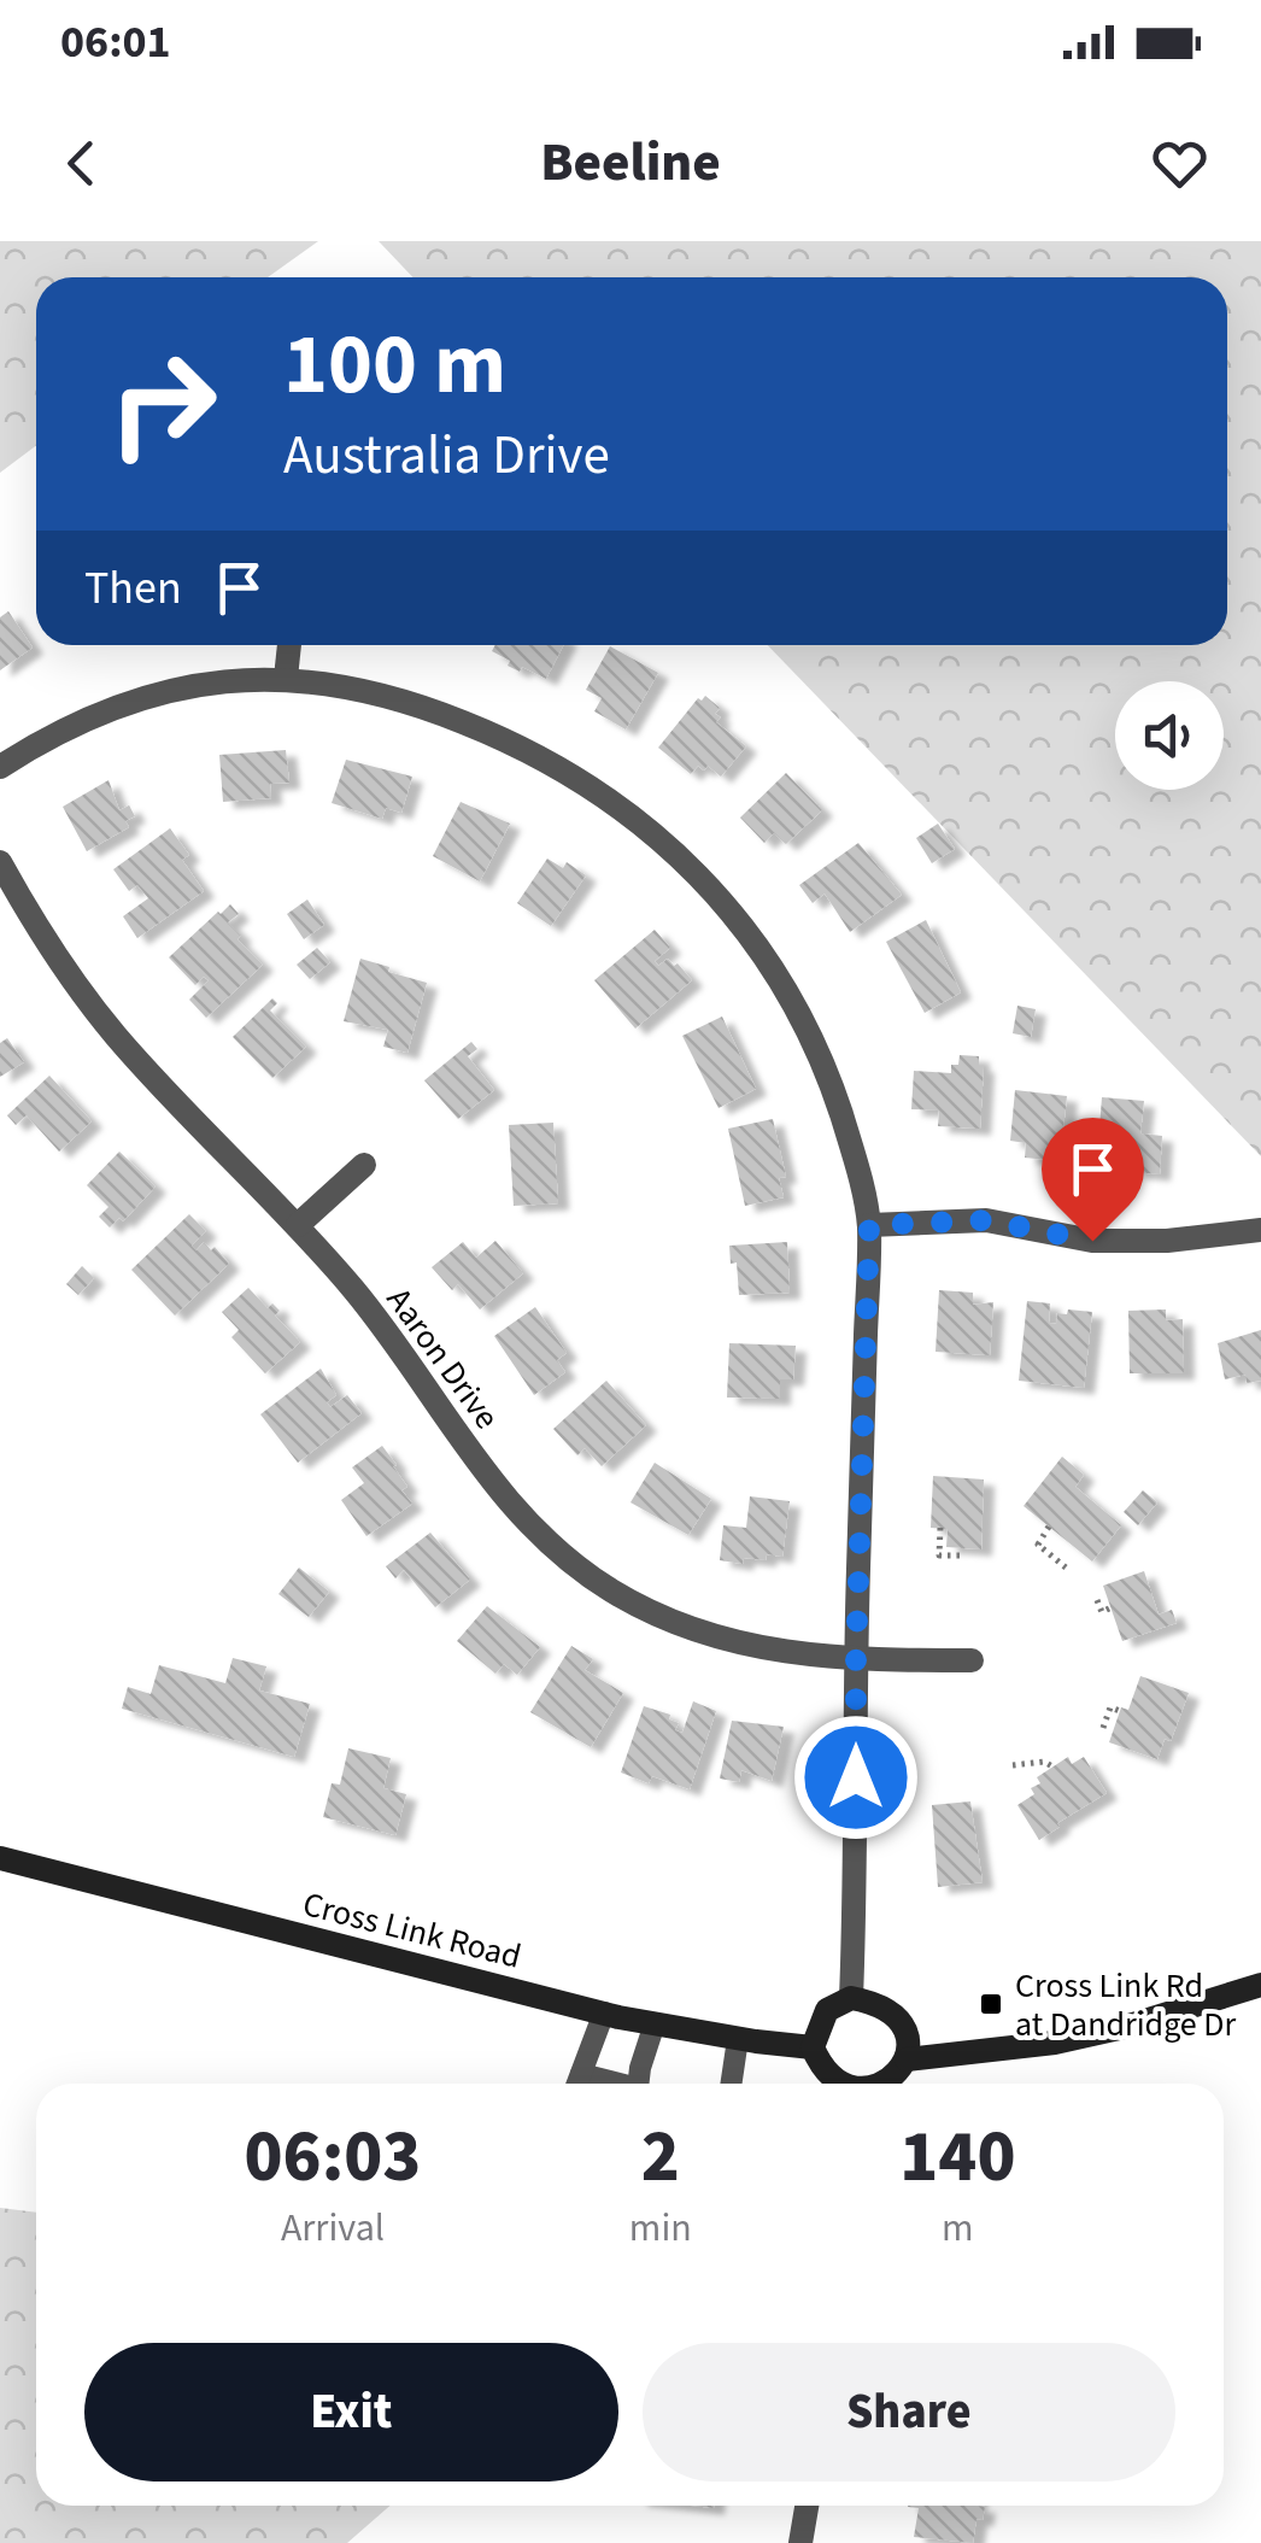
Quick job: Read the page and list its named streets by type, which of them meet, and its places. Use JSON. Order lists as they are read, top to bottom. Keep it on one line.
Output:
{"streets":{"street":["Aaron Drive","Cross Link Road"]},"places":{"transit":["Cross Link Rd at Dandridge Dr"]},"page":{"status":"06:01","header":"Beeline","turn":["100 m","Australia Drive"],"then":"Then","eta":["06:03","Arrival","2","min","140","m"],"buttons":["Exit","Share"]}}
